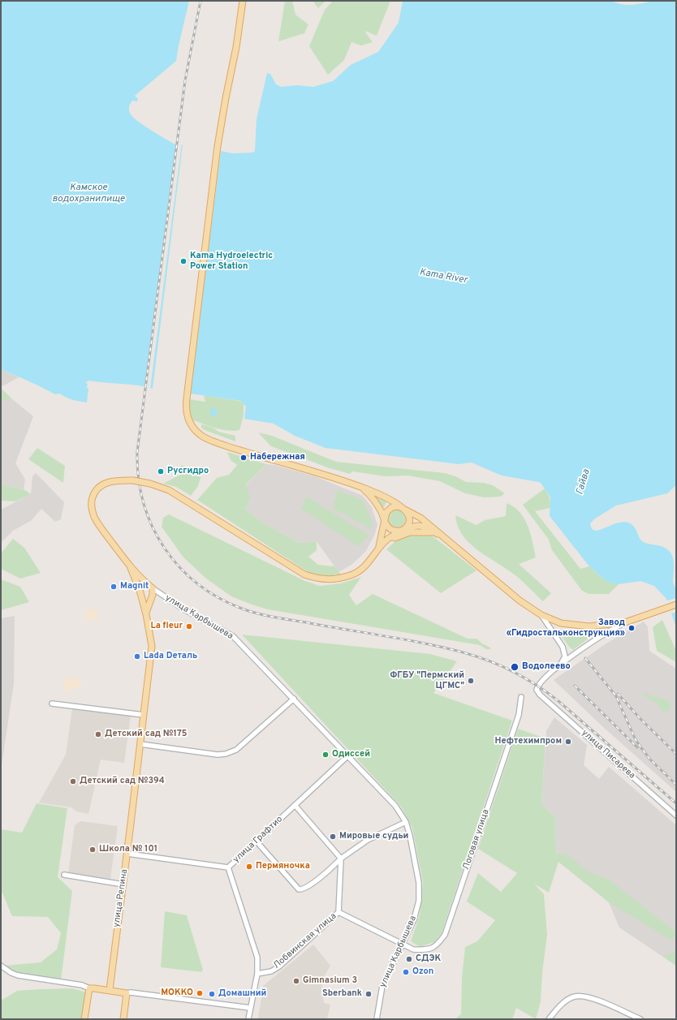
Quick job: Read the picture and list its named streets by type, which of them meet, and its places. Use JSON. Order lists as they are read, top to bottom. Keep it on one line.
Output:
{"streets":{"main road":["улица Карбышева","улица Репина"],"street":["улица Писарева","улица Графтио","Логовая улица","Лобвинская улица"]},"crossings":[["улица Карбышева","улица Графтио"],["улица Карбышева","Логовая улица"],["улица Карбышева","улица Репина"],["улица Графтио","улица Репина"],["Логовая улица","Лобвинская улица"]],"water":["Камское водохранилище","Kama River","Гайва"],"places":["Kama Hydroelectric Power Station","Набережная","Русгидро","Magnit","La fleur","Завод «Гидростальконструкция»","Lada Dеталь","Водолеево","ФГБУ \"Пермский ЦГМС\"","Детский сад №175","Нефтехимпром","Одиссей","Детский сад №394","Мировые судьи","Школа № 101","Пермяночка","СДЭК","Ozon","Gimnasium 3","MOKKO","Домашний","Sberbank"]}
